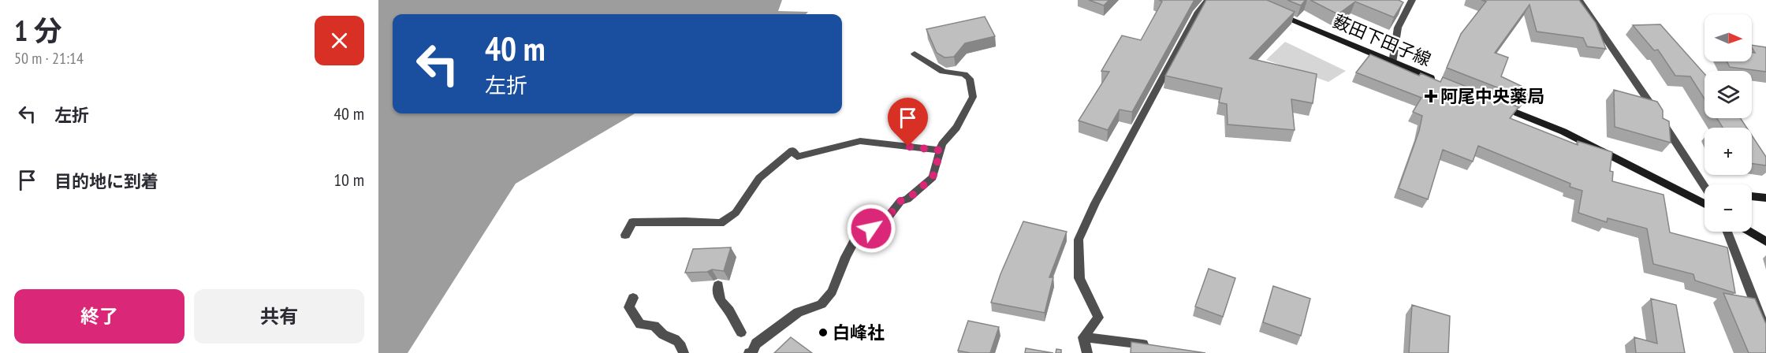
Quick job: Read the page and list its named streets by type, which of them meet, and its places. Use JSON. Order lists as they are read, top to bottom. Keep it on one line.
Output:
{"streets":{"main road":["薮田下田子線"]},"places":{"health":["阿尾中央薬局"],"other":["白峰社"]},"north":"right","page":{"heading":["1 分","50 m · 21:14"],"map_buttons":["+","−"],"turn":["40 m","左折"],"list":[{"name":"左折","value":"40 m"},{"name":"目的地に到着","value":"10 m"}],"buttons":["終了","共有"]}}
